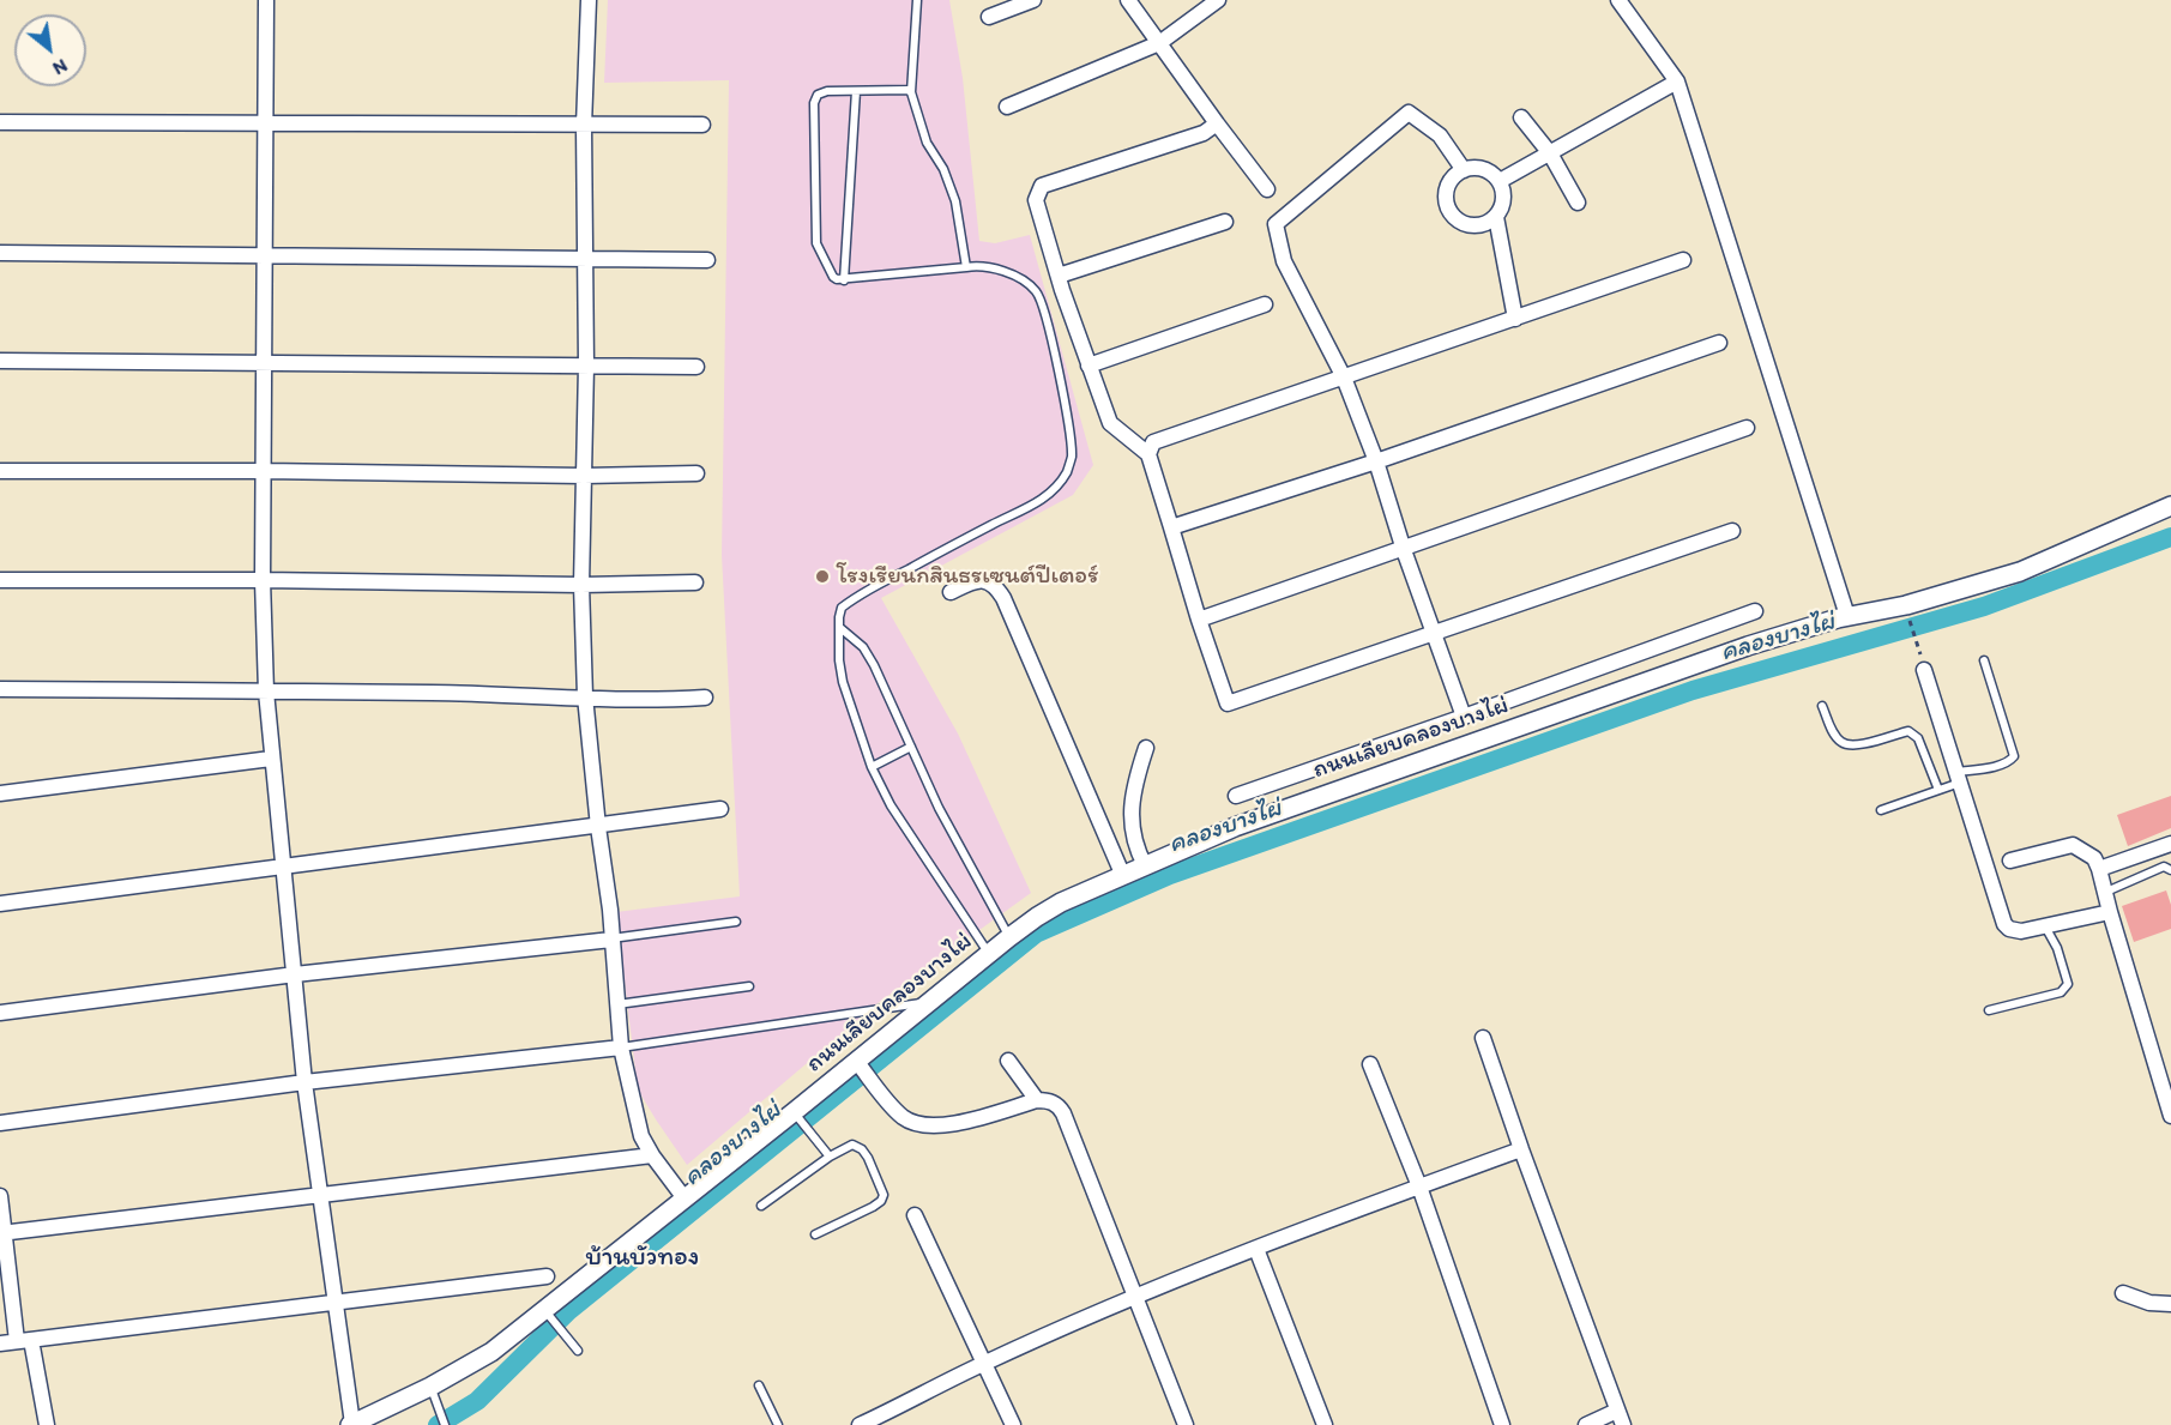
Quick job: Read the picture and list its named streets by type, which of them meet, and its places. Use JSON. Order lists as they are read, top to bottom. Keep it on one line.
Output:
{"streets":{"street":["ถนนเลียบคลองบางไผ่"]},"districts":["บ้านบัวทอง"],"water":["คลองบางไผ่"],"places":["โรงเรียนกสินธรเซนต์ปีเตอร์"],"north":"bottom right"}
